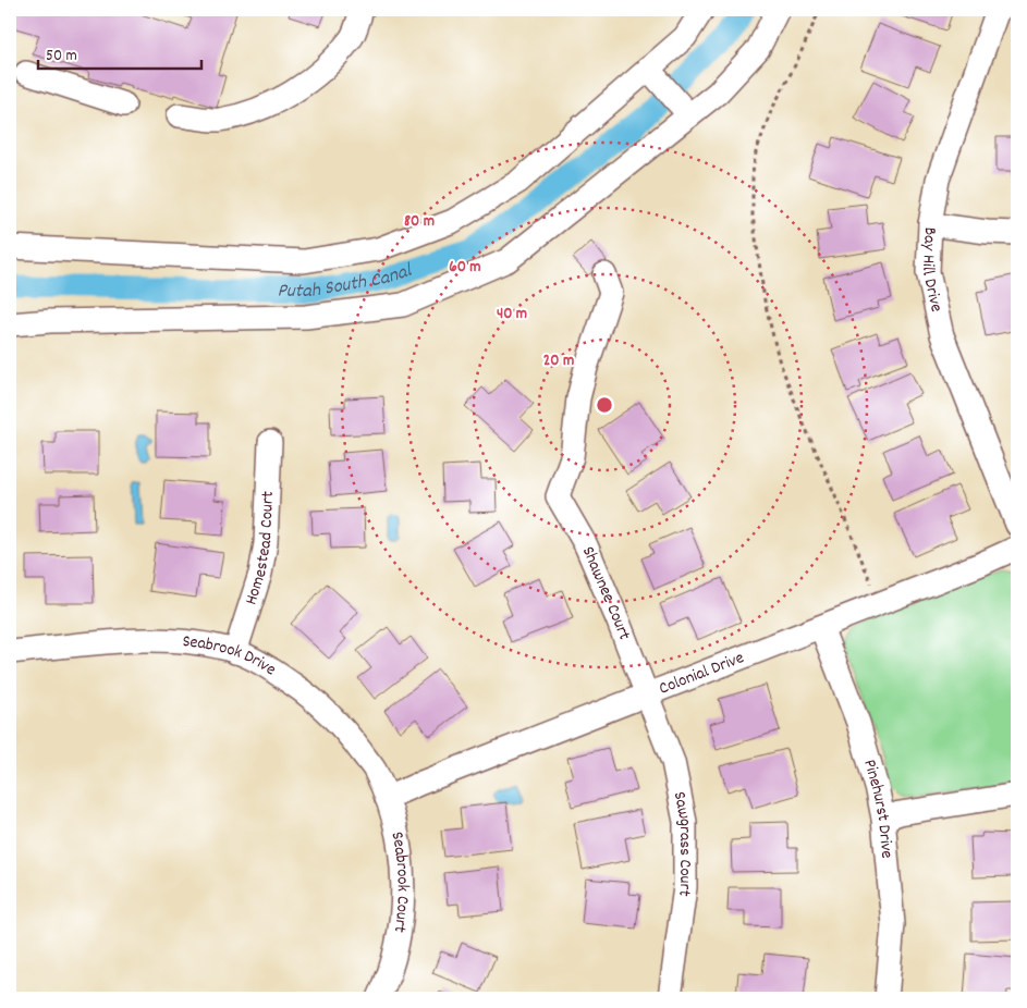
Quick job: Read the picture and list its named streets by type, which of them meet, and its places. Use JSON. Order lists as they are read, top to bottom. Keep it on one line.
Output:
{"streets":{"street":["Bay Hill Drive","Homestead Court","Shawnee Court","Seabrook Drive","Colonial Drive","Pinehurst Drive","Sawgrass Court","Seabrook Court"]},"crossings":[["Homestead Court","Seabrook Drive"],["Shawnee Court","Colonial Drive"],["Shawnee Court","Sawgrass Court"],["Seabrook Drive","Colonial Drive"],["Seabrook Drive","Seabrook Court"],["Colonial Drive","Pinehurst Drive"],["Colonial Drive","Sawgrass Court"],["Colonial Drive","Seabrook Court"]],"water":["Putah South Canal"],"scale_bar":"50 m","rings":["80 m","60 m","40 m","20 m"]}
